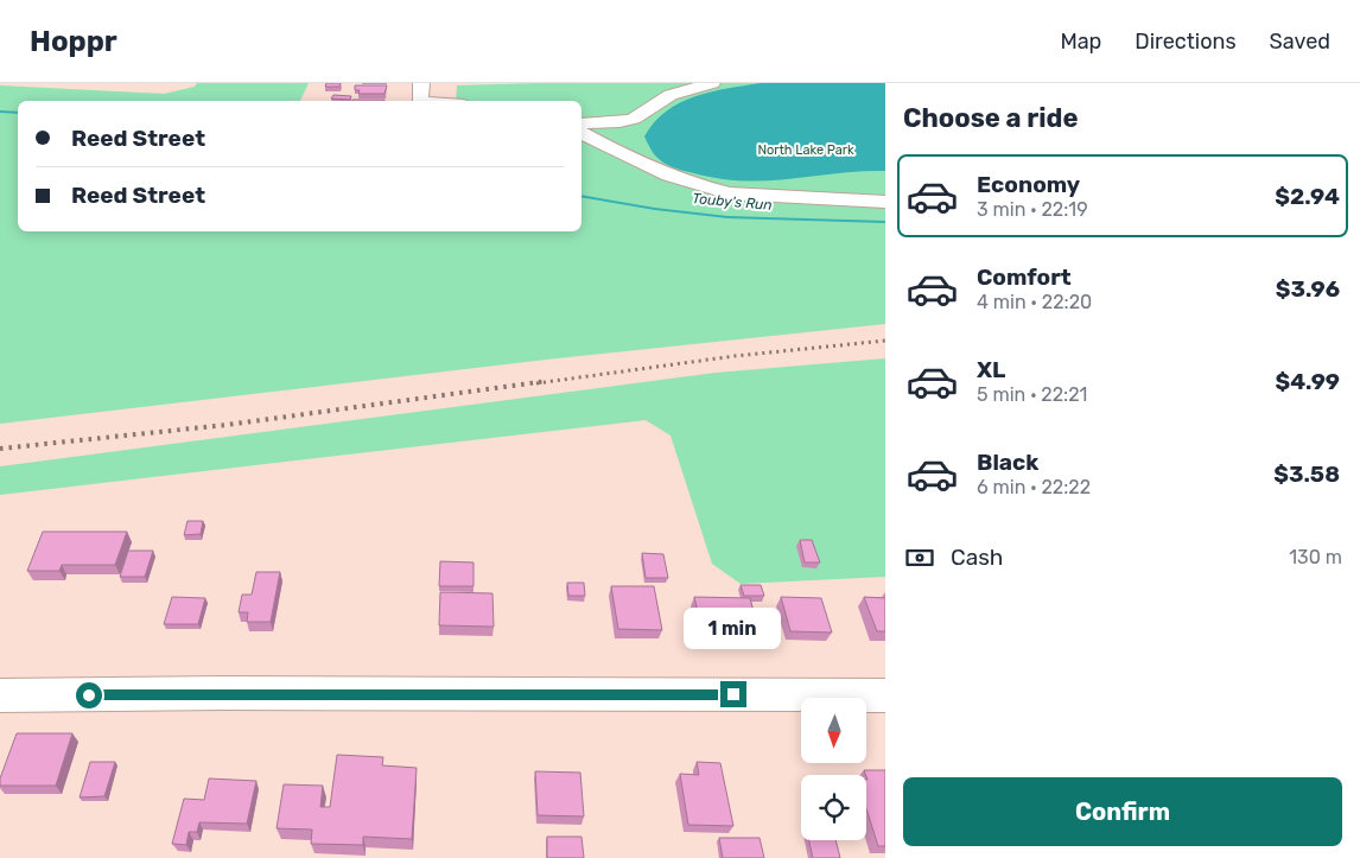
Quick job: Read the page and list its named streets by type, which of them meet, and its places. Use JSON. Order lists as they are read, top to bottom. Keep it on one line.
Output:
{"water":["Touby's Run"],"parks":["North Lake Park"],"north":"bottom","page":{"header":"Hoppr","nav":["Map","Directions","Saved"],"heading":"Choose a ride","banner":["Reed Street","Reed Street"],"list":[{"name":"Economy","note":"3 min · 22:19","value":"$2.94"},{"name":"Comfort","note":"4 min · 22:20","value":"$3.96"},{"name":"XL","note":"5 min · 22:21","value":"$4.99"},{"name":"Black","note":"6 min · 22:22","value":"$3.58"}],"pay":["Cash","130 m"],"bubble":"1 min","buttons":"Confirm"}}
